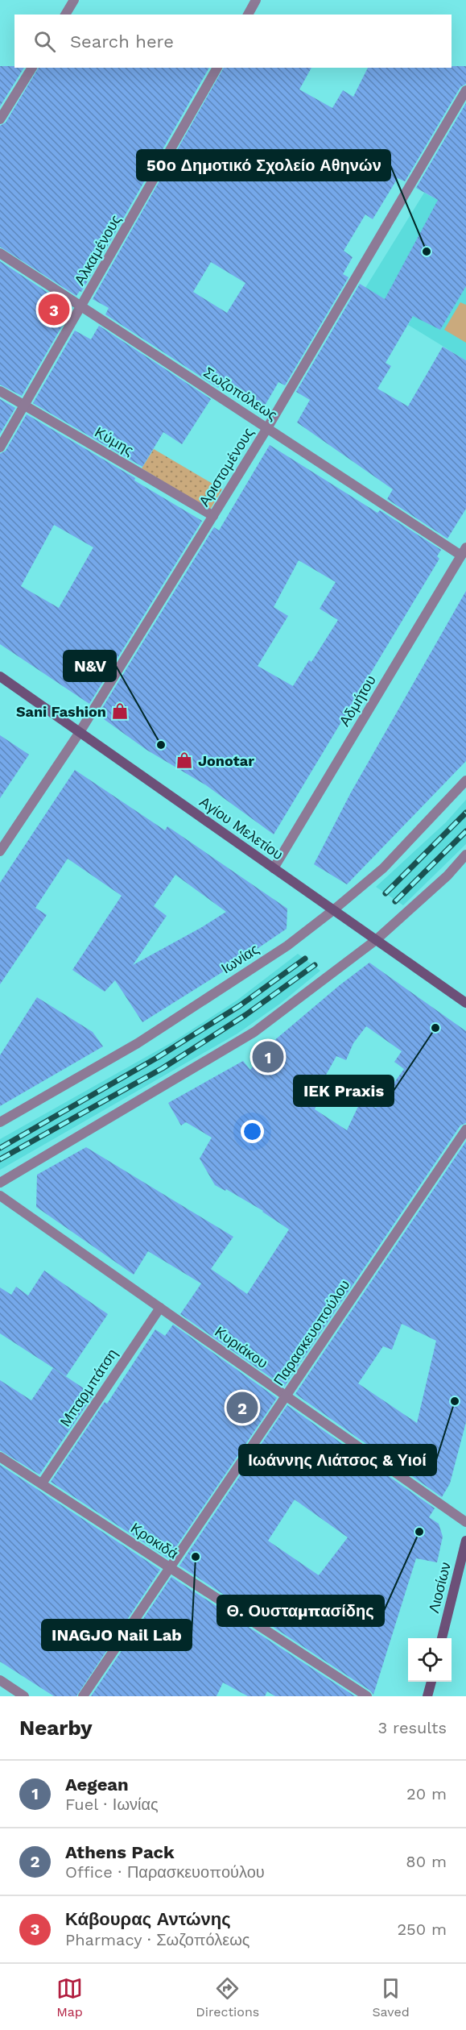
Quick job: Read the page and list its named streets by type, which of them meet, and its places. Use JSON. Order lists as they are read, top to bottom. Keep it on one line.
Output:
{"streets":{"main road":["Αγίου Μελετίου","Λιοσίων"],"street":["Αλκαμένους","Σωζοπόλεως","Κύμης","Αριστομένους","Αδμήτου","Ιωνίας","Παρασκευοπούλου","Κυριάκου","Μπαρμπάτση","Κροκιδά"]},"crossings":[["Αλκαμένους","Σωζοπόλεως"],["Αλκαμένους","Κύμης"],["Σωζοπόλεως","Αριστομένους"],["Σωζοπόλεως","Αδμήτου"],["Κύμης","Αριστομένους"],["Αριστομένους","Αγίου Μελετίου"],["Αδμήτου","Αγίου Μελετίου"],["Αγίου Μελετίου","Ιωνίας"],["Παρασκευοπούλου","Κυριάκου"],["Παρασκευοπούλου","Κροκιδά"],["Κυριάκου","Μπαρμπάτση"],["Μπαρμπάτση","Κροκιδά"]],"places":{"other":["50ο Δημοτικό Σχολείο Αθηνών","N&V","IEK Praxis","Ιωάννης Λιάτσος & Υιοί","Θ. Ουσταμπασίδης","INAGJO Nail Lab"],"shop":["Sani Fashion","Jonotar"]},"page":{"search":"Search here","pins":["3","1","2"],"heading":["Nearby","3 results"],"list":[{"mark":"1","name":"Aegean","note":"Fuel · Ιωνίας","value":"20 m"},{"mark":"2","name":"Athens Pack","note":"Office · Παρασκευοπούλου","value":"80 m"},{"mark":"3","name":"Κάβουρας Αντώνης","note":"Pharmacy · Σωζοπόλεως","value":"250 m"}],"nav":["Map","Directions","Saved"]}}
